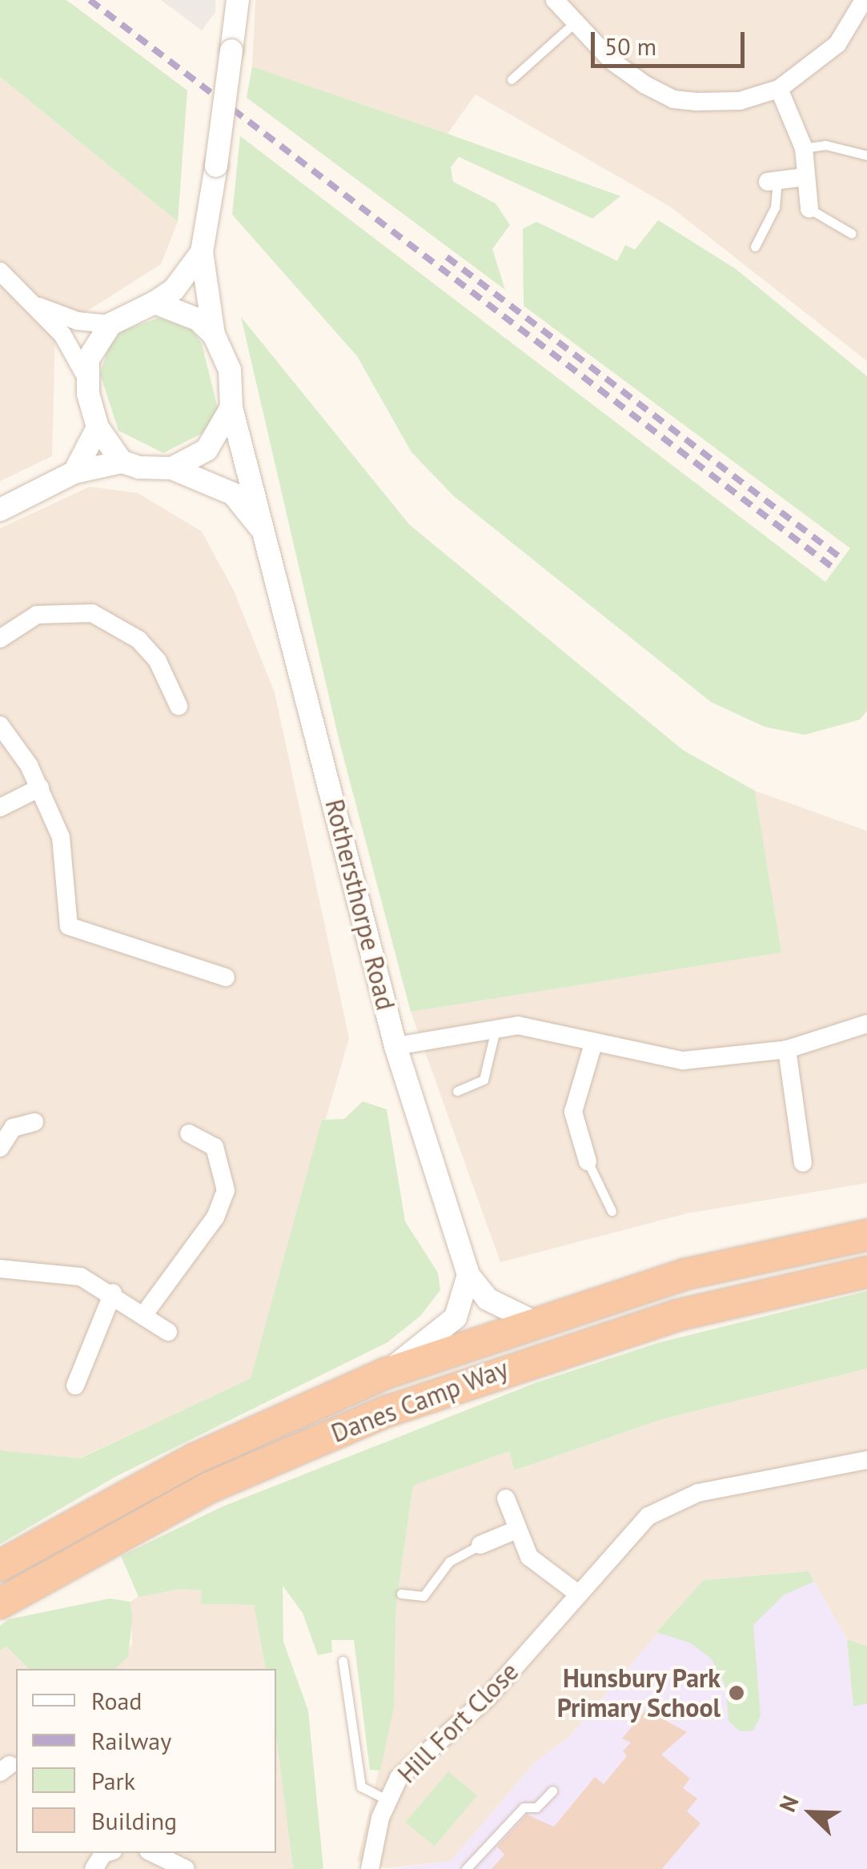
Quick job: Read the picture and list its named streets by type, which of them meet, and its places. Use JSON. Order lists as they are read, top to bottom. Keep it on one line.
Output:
{"streets":{"highway":["Danes Camp Way"],"street":["Rothersthorpe Road","Hill Fort Close"]},"crossings":[["Rothersthorpe Road","Danes Camp Way"]],"places":["Hunsbury Park Primary School"],"legend":["Road","Railway","Park","Building"],"scale_bar":"50 m","north":"top left"}
